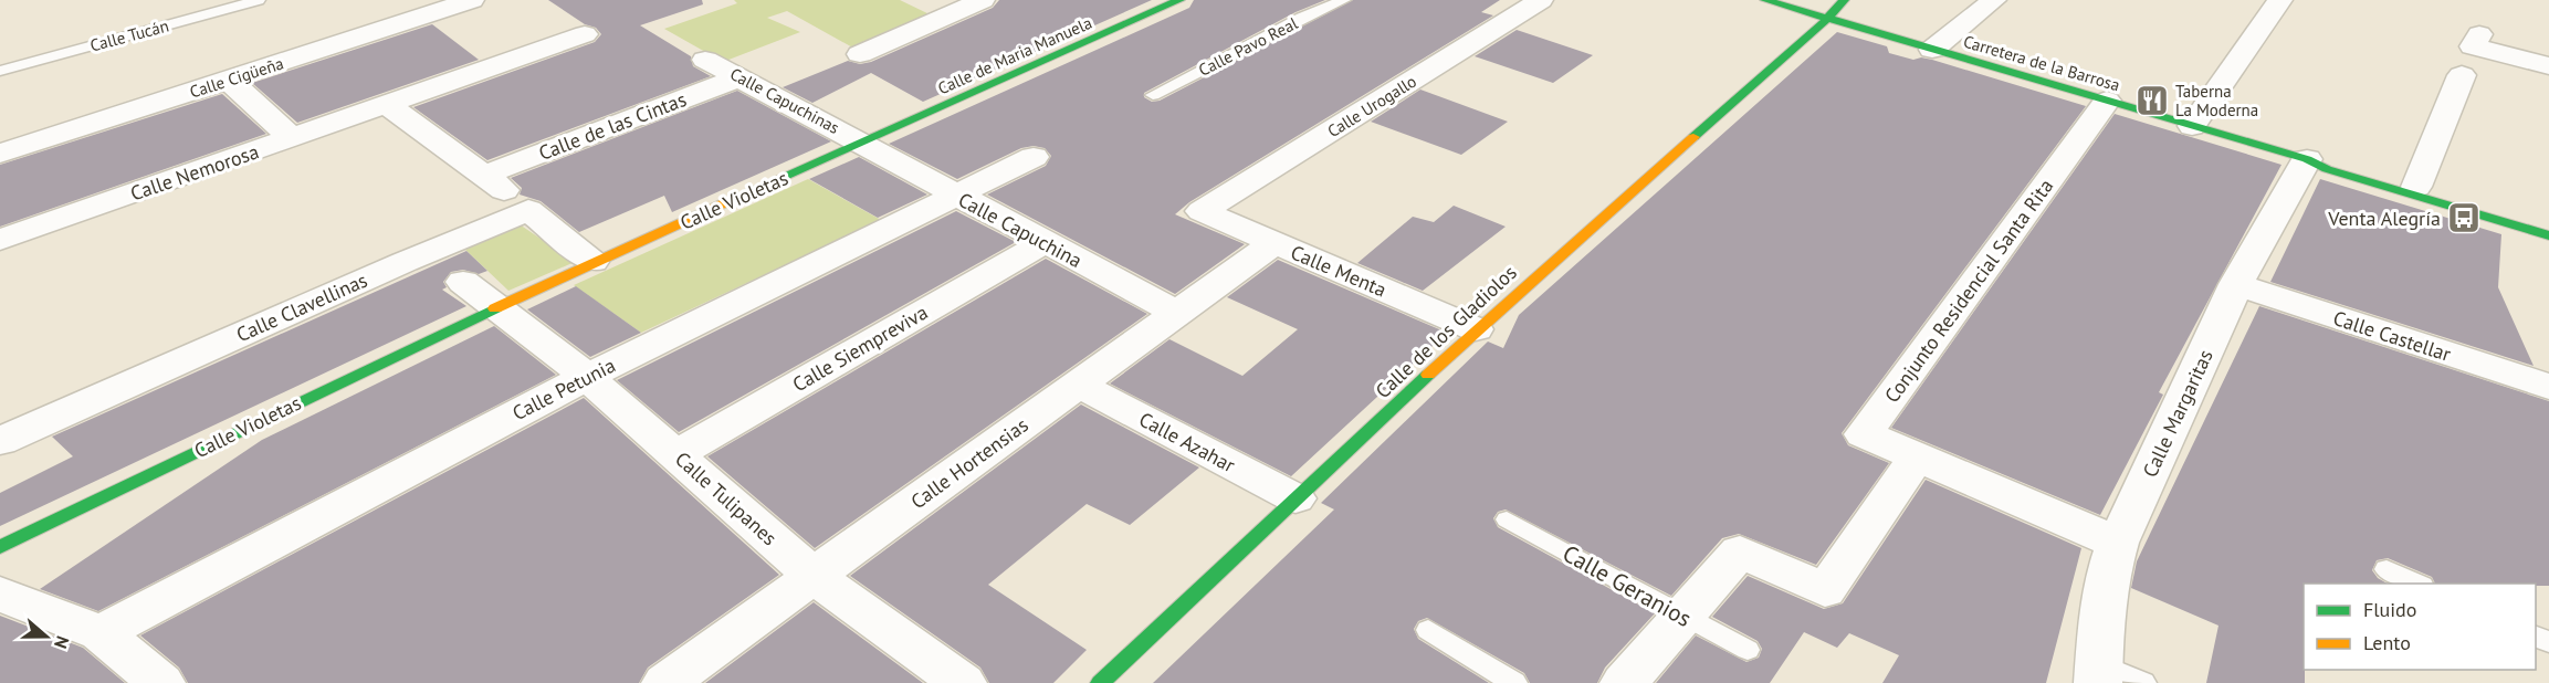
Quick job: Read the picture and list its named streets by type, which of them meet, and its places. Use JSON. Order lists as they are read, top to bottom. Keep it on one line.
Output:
{"streets":{"street":["Calle de Maria Manuela","Carretera de la Barrosa","Calle Cigüeña","Calle Capuchinas","Calle Urogallo","Calle de las Cintas","Calle Nemorosa","Calle Violetas","Calle Capuchina","Calle Menta","Conjunto Residencial Santa Rita","Calle Clavellinas","Calle de los Gladiolos","Calle Castellar","Calle Siempreviva","Calle Petunia","Calle Margaritas","Calle Azahar","Calle Hortensias","Calle Tulipanes"],"lane":["Calle Tucán","Calle Pavo Real","Calle Geranios"]},"crossings":[["Calle de Maria Manuela","Calle Capuchinas"],["Calle de Maria Manuela","Calle Violetas"],["Calle de Maria Manuela","Calle Capuchina"],["Carretera de la Barrosa","Conjunto Residencial Santa Rita"],["Carretera de la Barrosa","Calle de los Gladiolos"],["Carretera de la Barrosa","Calle Margaritas"],["Calle Capuchinas","Calle de las Cintas"],["Calle Capuchinas","Calle Violetas"],["Calle Capuchinas","Calle Capuchina"],["Calle Urogallo","Calle Menta"],["Calle Violetas","Calle Capuchina"],["Calle Violetas","Calle Tulipanes"],["Calle Capuchina","Calle Siempreviva"],["Calle Capuchina","Calle Petunia"],["Calle Capuchina","Calle Hortensias"],["Calle Menta","Calle de los Gladiolos"],["Calle Menta","Calle Hortensias"],["Calle de los Gladiolos","Calle Azahar"],["Calle Castellar","Calle Margaritas"],["Calle Siempreviva","Calle Tulipanes"],["Calle Petunia","Calle Tulipanes"],["Calle Azahar","Calle Hortensias"],["Calle Hortensias","Calle Tulipanes"]],"places":{"restaurant":["Taberna La Moderna"],"bus stop":["Venta Alegría"]},"legend":["Fluido","Lento"],"north":"right"}
